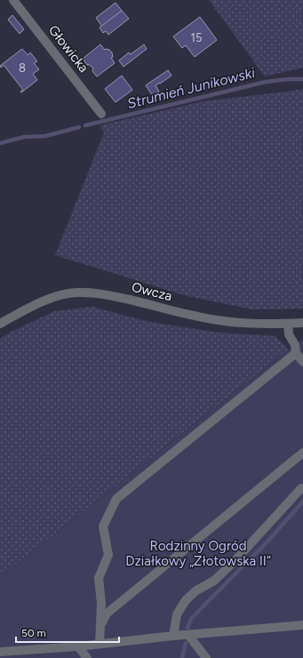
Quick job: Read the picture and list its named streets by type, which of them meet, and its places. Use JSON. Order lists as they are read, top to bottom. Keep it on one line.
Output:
{"streets":{"street":["Głowicka","Owcza"]},"water":["Strumień Junikowski"],"parks":["Rodzinny Ogród Działkowy „Złotowska II”"],"house_numbers":["15","8"],"scale_bar":"50 m"}
